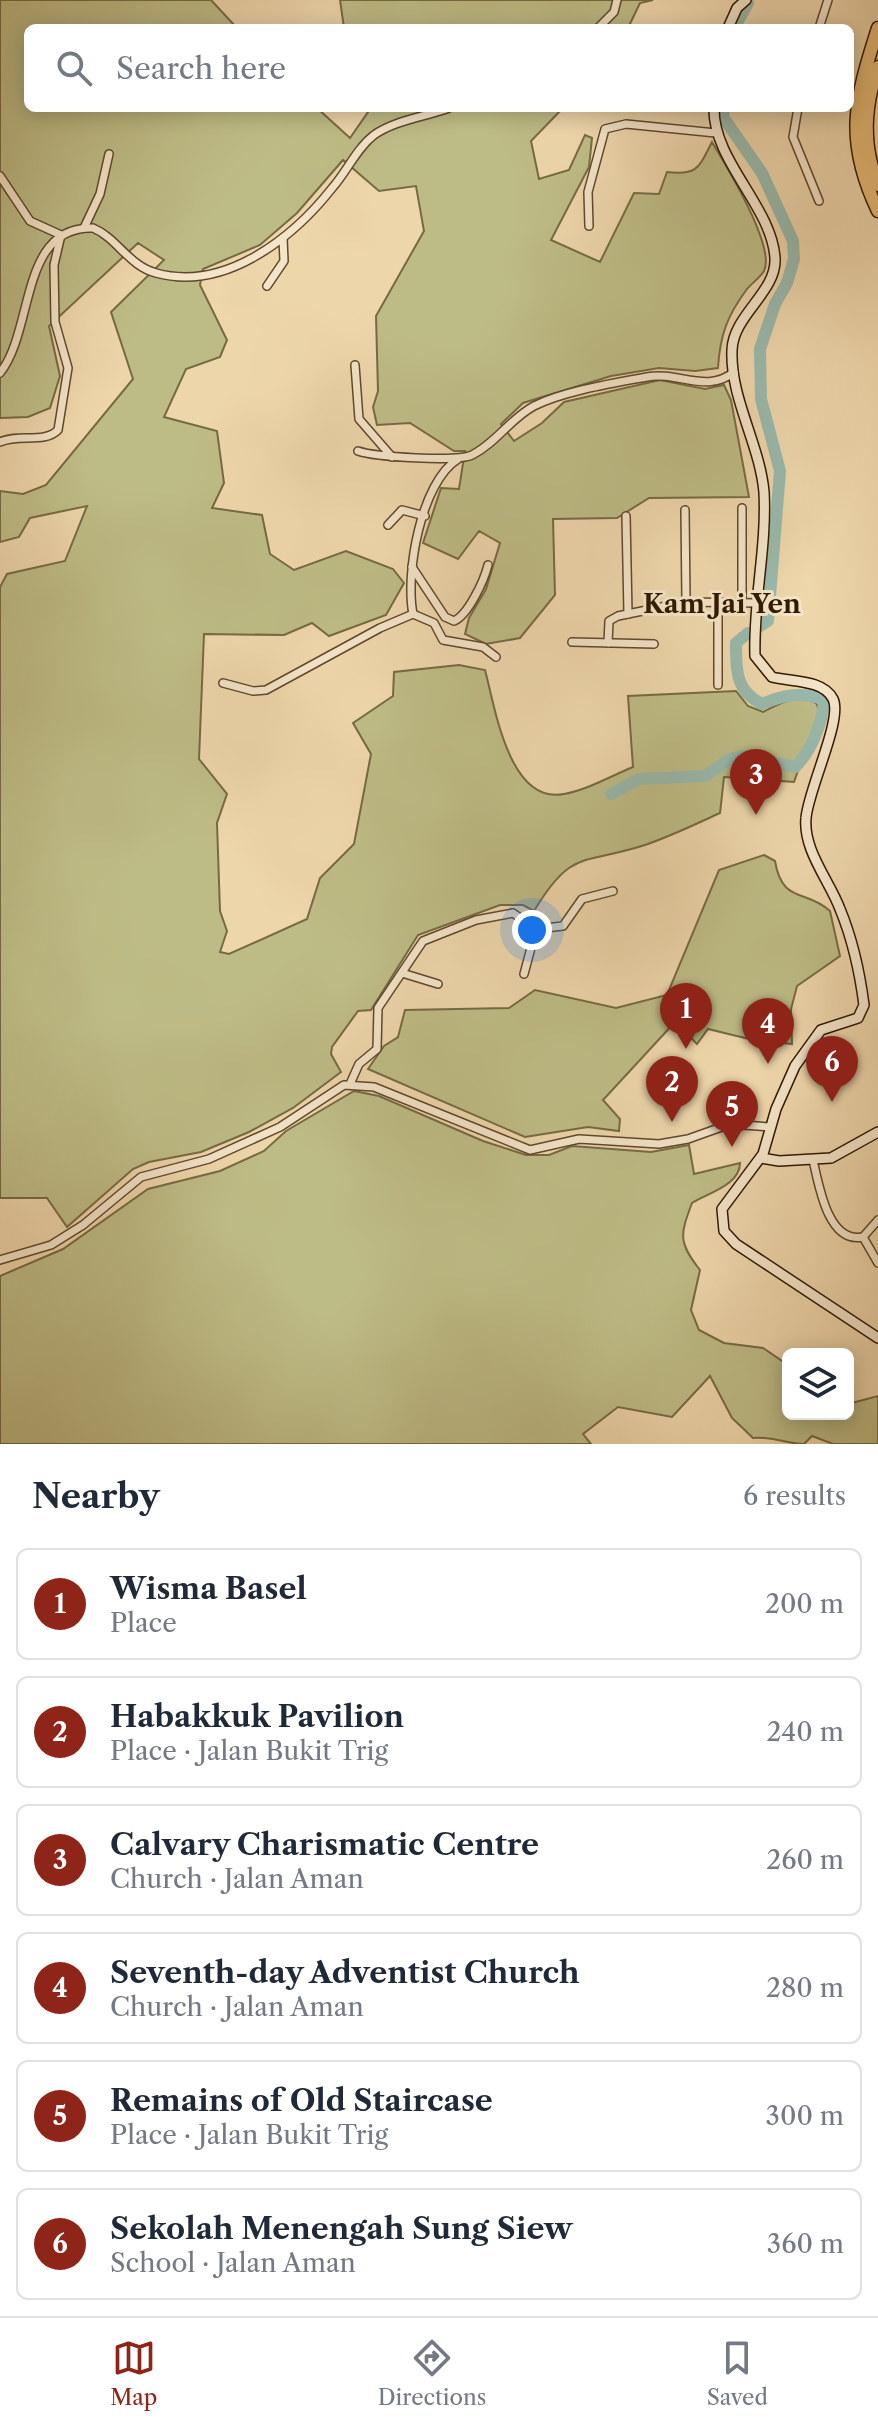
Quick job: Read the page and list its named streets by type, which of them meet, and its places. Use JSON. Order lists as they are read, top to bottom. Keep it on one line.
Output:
{"districts":["Kam Jai Yen"],"page":{"search":"Search here","pins":["3","1","4","6","2","5"],"heading":["Nearby","6 results"],"list":[{"mark":"1","name":"Wisma Basel","note":"Place","value":"200 m"},{"mark":"2","name":"Habakkuk Pavilion","note":"Place · Jalan Bukit Trig","value":"240 m"},{"mark":"3","name":"Calvary Charismatic Centre","note":"Church · Jalan Aman","value":"260 m"},{"mark":"4","name":"Seventh-day Adventist Church","note":"Church · Jalan Aman","value":"280 m"},{"mark":"5","name":"Remains of Old Staircase","note":"Place · Jalan Bukit Trig","value":"300 m"},{"mark":"6","name":"Sekolah Menengah Sung Siew","note":"School · Jalan Aman","value":"360 m"}],"nav":["Map","Directions","Saved"]}}
